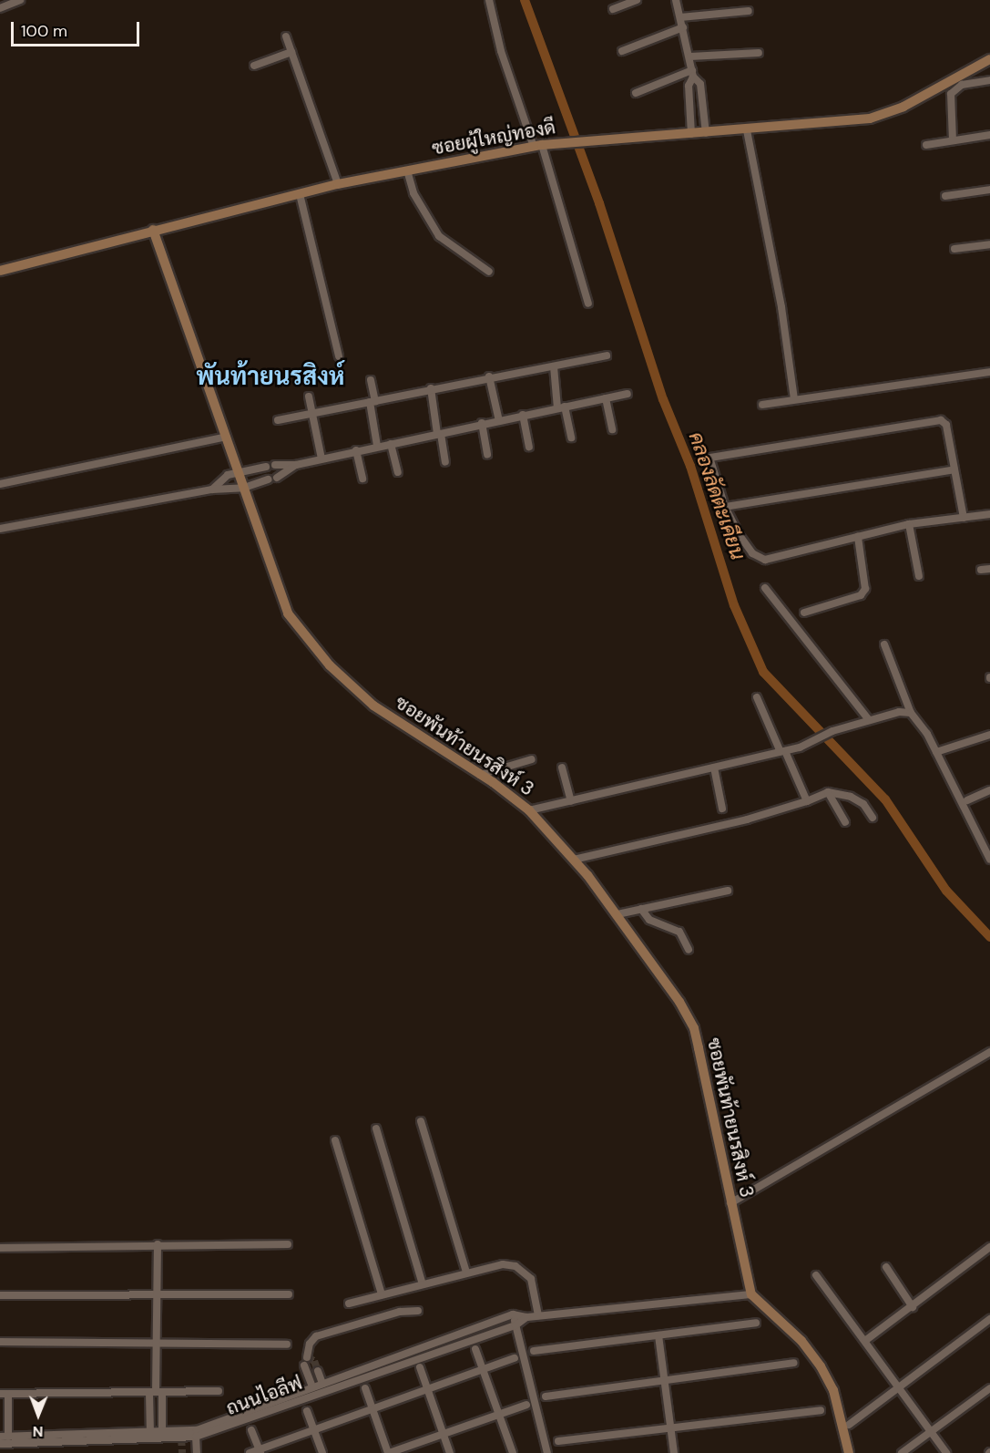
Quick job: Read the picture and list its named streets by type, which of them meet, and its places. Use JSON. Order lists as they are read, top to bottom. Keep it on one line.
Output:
{"streets":{"street":["ซอยผู้ใหญ่ทองดี","ซอยพันท้ายนรสิงห์ 3","ถนนไอลีฟ"]},"crossings":[["ซอยผู้ใหญ่ทองดี","ซอยพันท้ายนรสิงห์ 3"],["ซอยพันท้ายนรสิงห์ 3","ถนนไอลีฟ"]],"districts":["พันท้ายนรสิงห์"],"water":["คลองลัดตะเคียน"],"scale_bar":"100 m","north":"bottom"}
